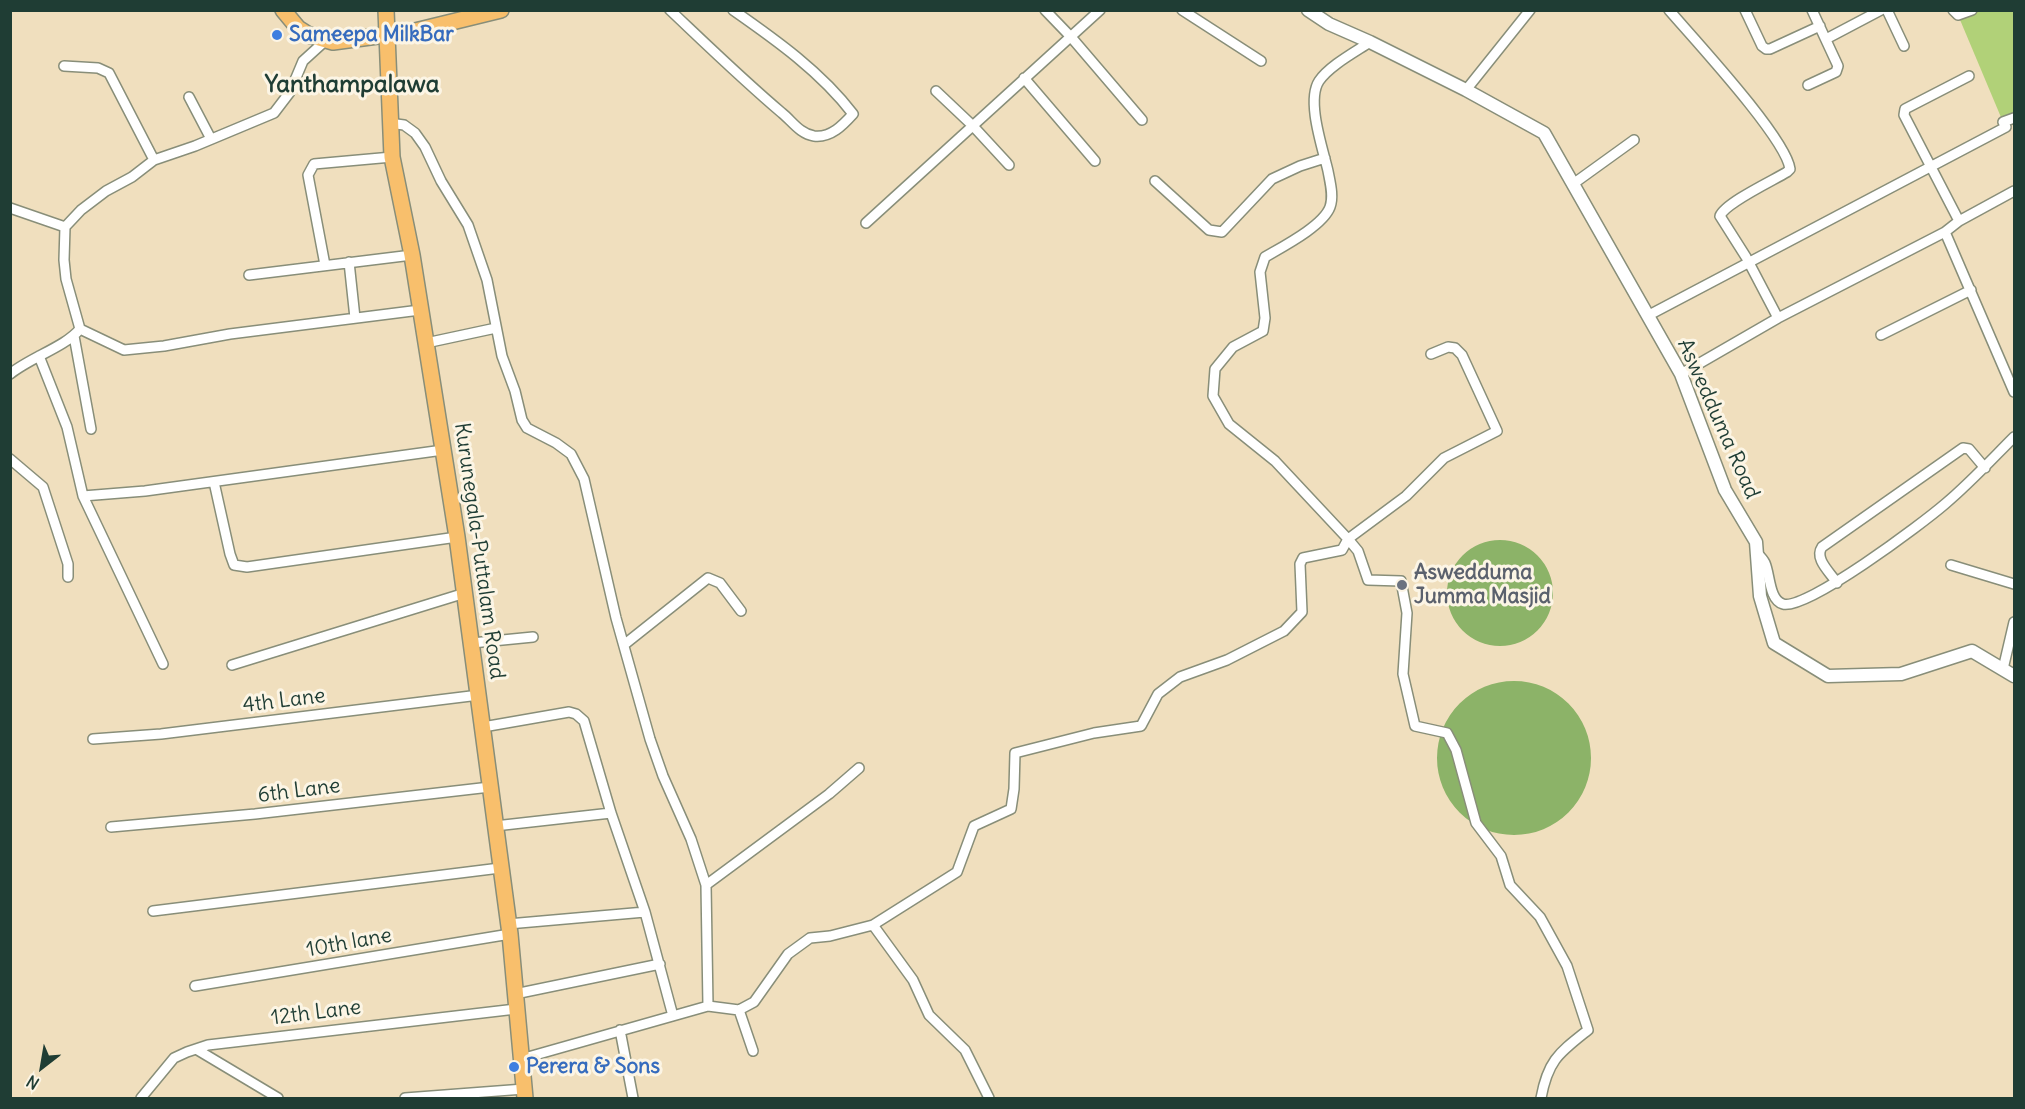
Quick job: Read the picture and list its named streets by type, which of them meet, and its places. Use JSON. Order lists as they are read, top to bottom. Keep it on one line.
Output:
{"streets":{"main road":["Kurunegala-Puttalam Road"],"street":["Aswedduma Road","4th Lane","6th Lane","10th lane","12th Lane"]},"crossings":[["Kurunegala-Puttalam Road","4th Lane"],["Kurunegala-Puttalam Road","6th Lane"],["Kurunegala-Puttalam Road","10th lane"],["Kurunegala-Puttalam Road","12th Lane"]],"districts":["Yanthampalawa"],"places":["Sameepa MilkBar","Aswedduma Jumma Masjid","Perera & Sons"],"north":"bottom left"}
